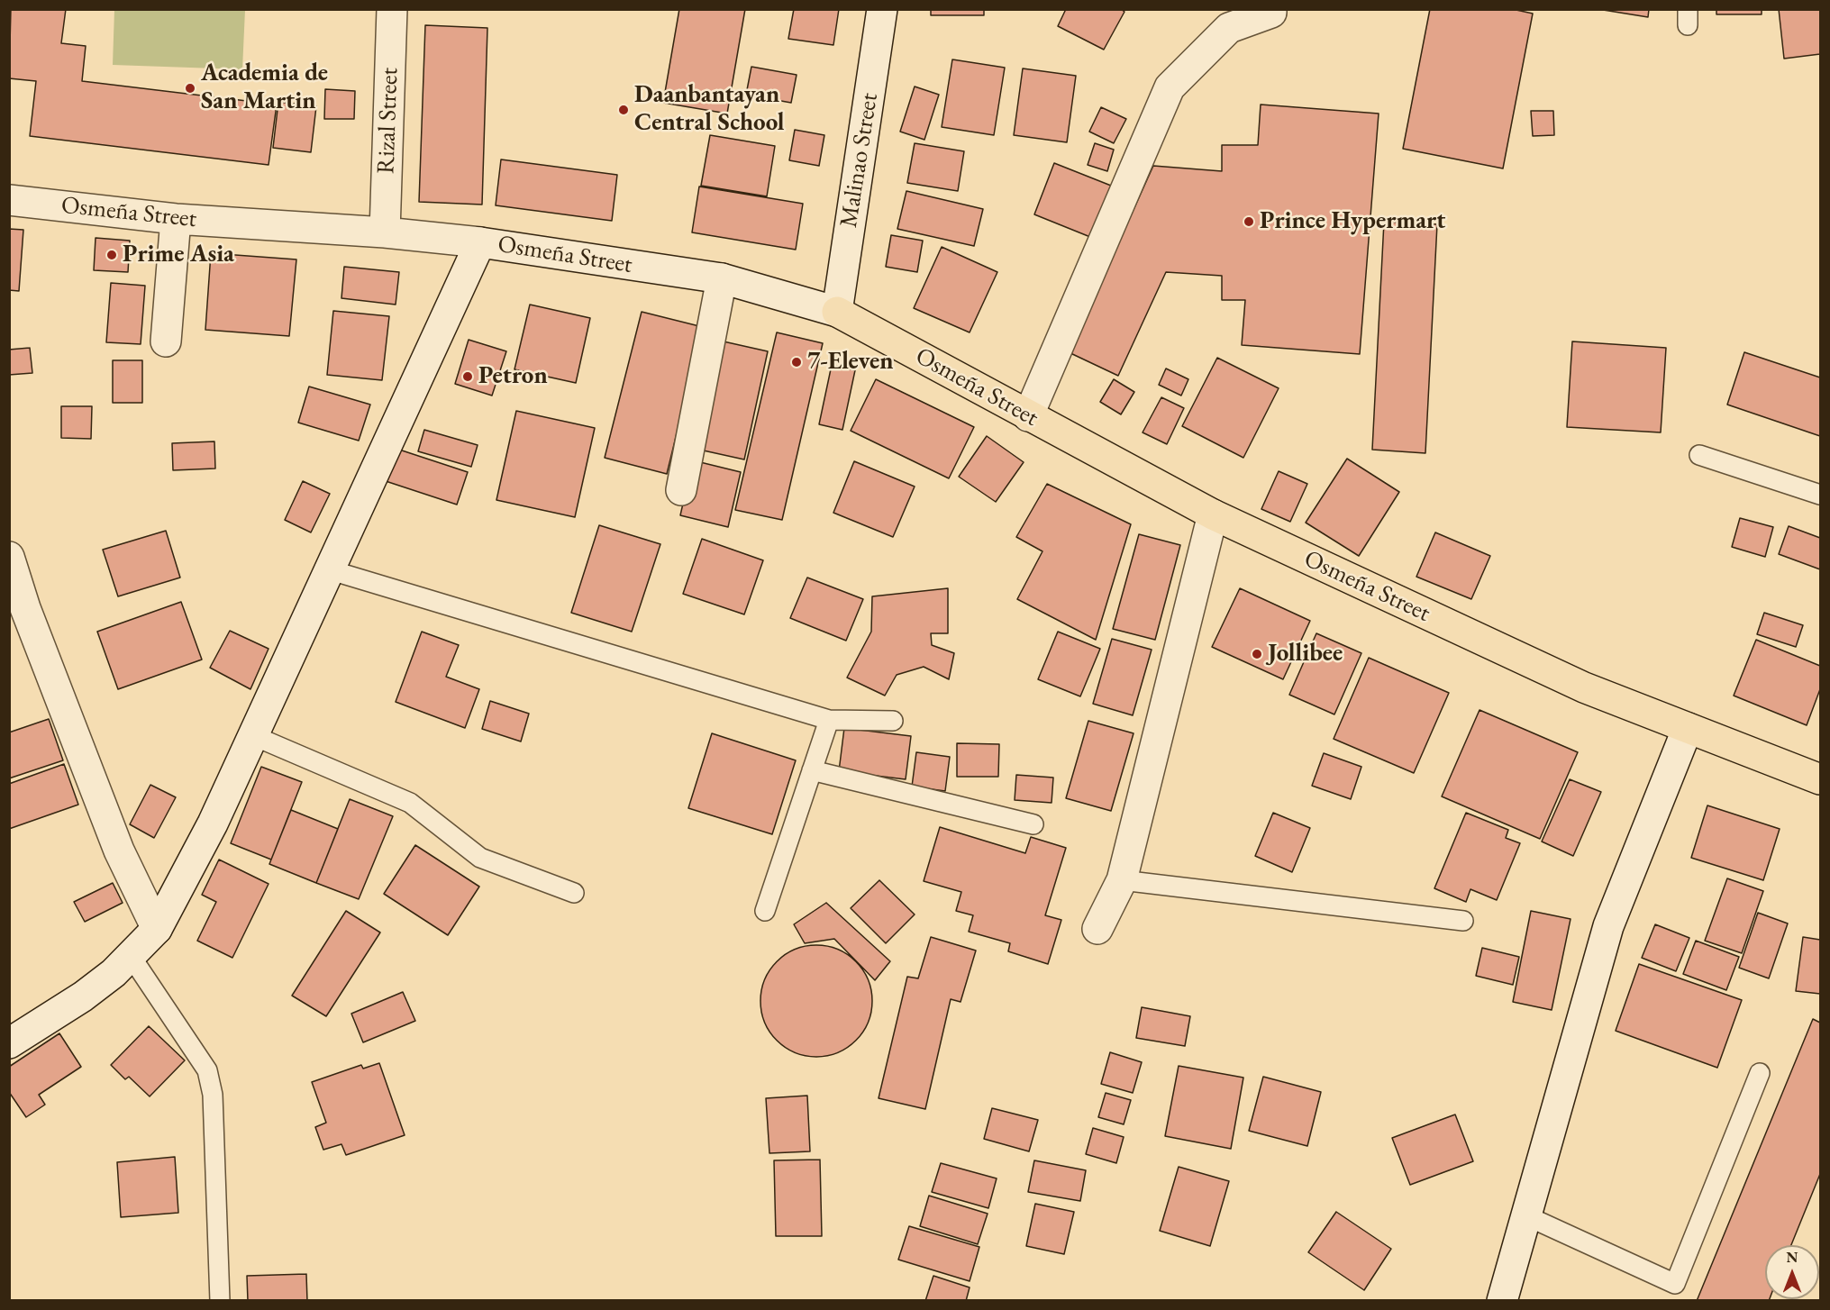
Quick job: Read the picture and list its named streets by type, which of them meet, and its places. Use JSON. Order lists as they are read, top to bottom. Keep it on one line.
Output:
{"streets":{"main road":["Osmeña Street"],"street":["Rizal Street","Malinao Street"]},"crossings":[["Rizal Street","Osmeña Street"],["Malinao Street","Osmeña Street"]],"places":["Academia de San Martin","Daanbantayan Central School","Prince Hypermart","Prime Asia","7-Eleven","Petron","Jollibee"],"north":"top"}
